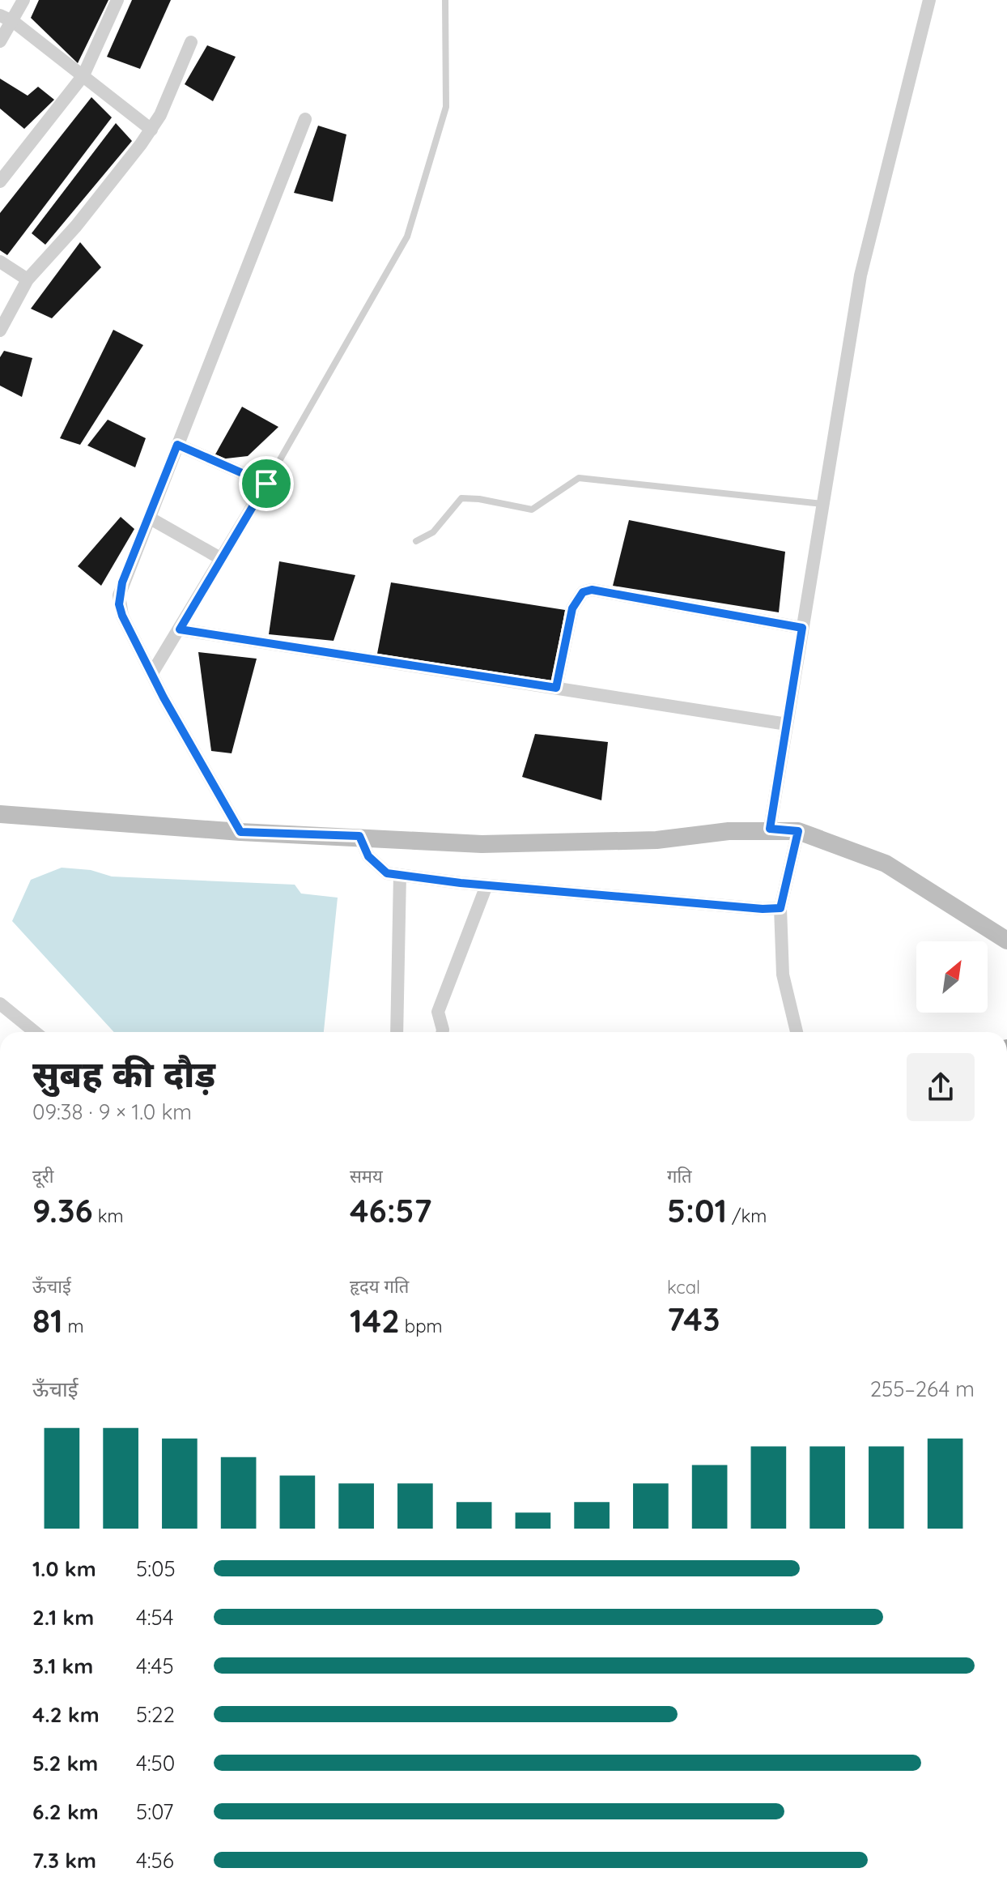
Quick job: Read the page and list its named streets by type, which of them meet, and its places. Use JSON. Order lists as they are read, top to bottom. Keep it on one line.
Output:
{"north":"top right","page":{"heading":["सुबह की दौड़","09:38 · 9 × 1.0 km"],"stats":[["दूरी","9.36 km"],["समय","46:57"],["गति","5:01 /km"],["ऊँचाई","81 m"],["हृदय गति","142 bpm"],["kcal","743"]],"chart":["ऊँचाई","255–264 m"],"list":[{"name":"1.0 km","note":"5:05"},{"name":"2.1 km","note":"4:54"},{"name":"3.1 km","note":"4:45"},{"name":"4.2 km","note":"5:22"},{"name":"5.2 km","note":"4:50"},{"name":"6.2 km","note":"5:07"},{"name":"7.3 km","note":"4:56"}]}}
